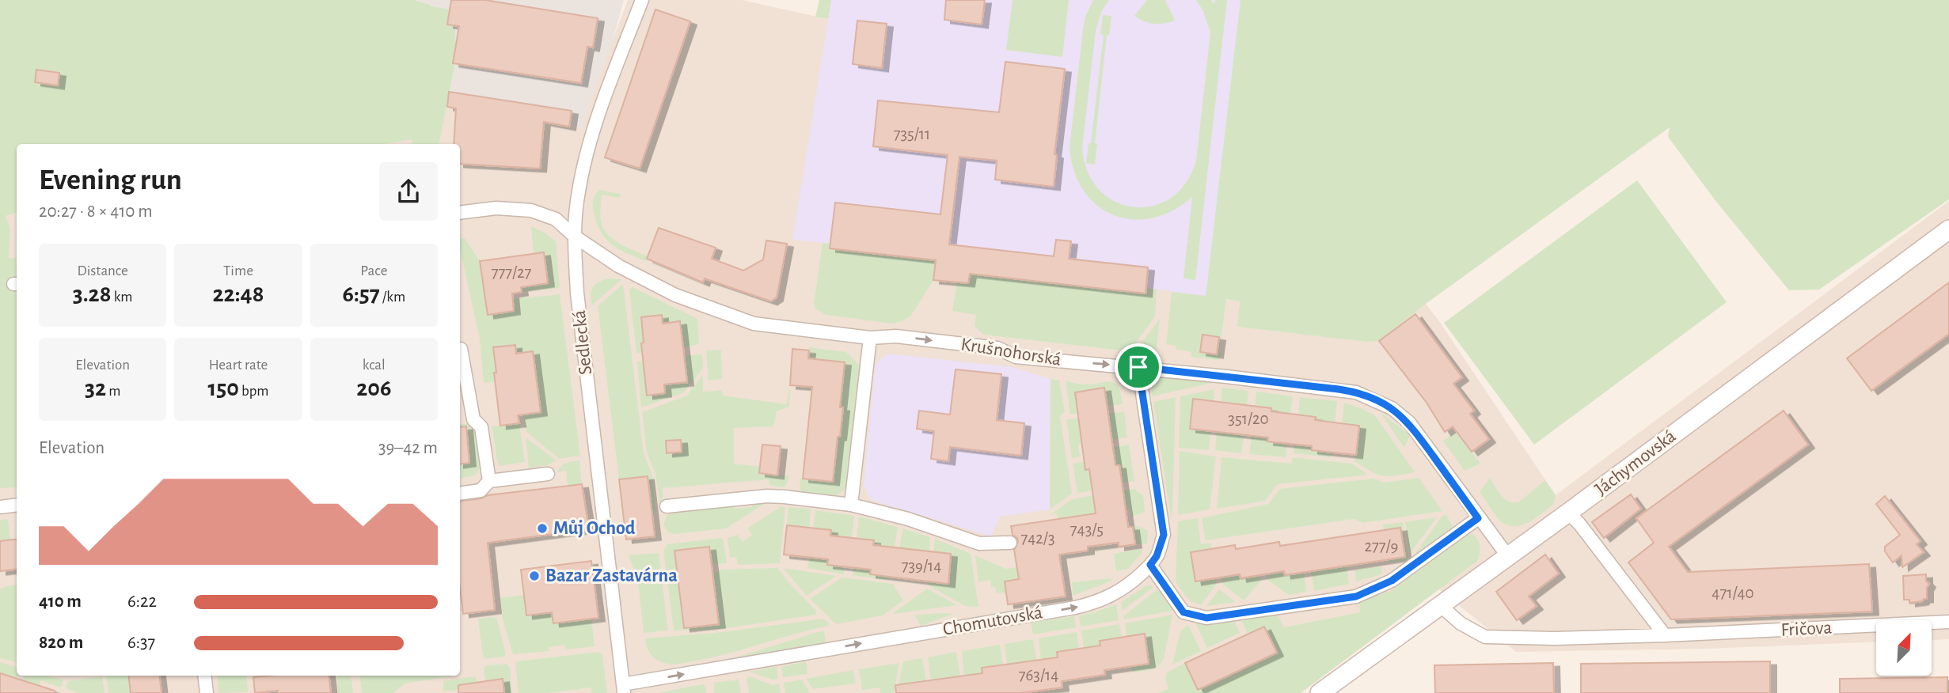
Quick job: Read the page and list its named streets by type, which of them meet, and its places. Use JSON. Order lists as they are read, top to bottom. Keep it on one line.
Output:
{"streets":{"street":["Sedlecká","Krušnohorská","Jáchymovská","Chomutovská","Fričova"]},"crossings":[["Sedlecká","Krušnohorská"],["Sedlecká","Chomutovská"],["Krušnohorská","Jáchymovská"],["Krušnohorská","Chomutovská"],["Jáchymovská","Fričova"]],"one_way":["Chomutovská"],"places":["Můj Ochod","Bazar Zastavárna"],"house_numbers":["735/11","777/27","351/20","743/5","742/3","277/9","739/14","471/40","763/14"],"north":"top right","page":{"heading":["Evening run","20:27 · 8 × 410 m"],"stats":[["Distance","3.28 km"],["Time","22:48"],["Pace","6:57 /km"],["Elevation","32 m"],["Heart rate","150 bpm"],["kcal","206"]],"chart":["Elevation","39–42 m"],"list":[{"name":"410 m","note":"6:22"},{"name":"820 m","note":"6:37"}]}}
